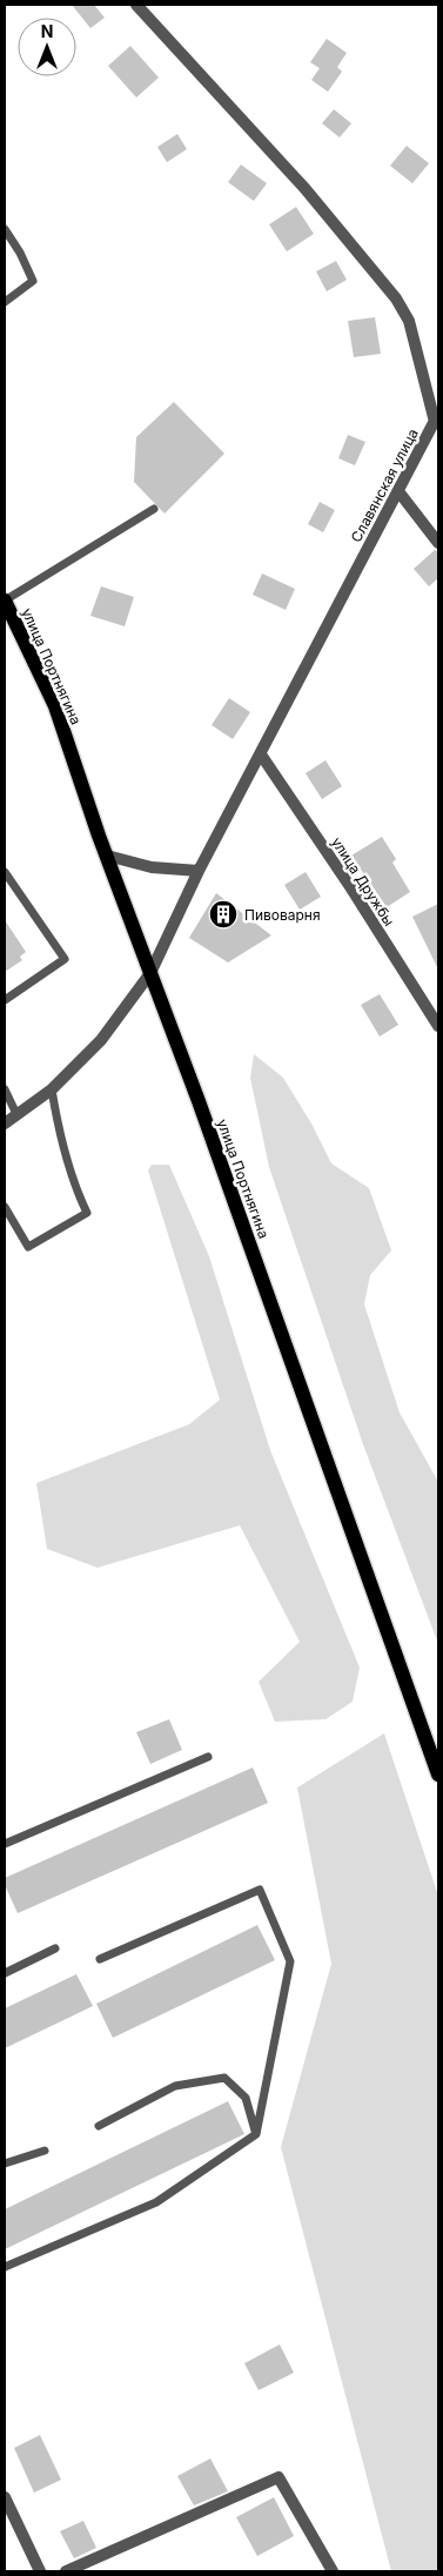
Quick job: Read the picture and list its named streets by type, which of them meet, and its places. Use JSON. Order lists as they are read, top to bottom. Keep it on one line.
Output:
{"streets":{"main road":["улица Портнягина"],"street":["Славянская улица","улица Дружбы"]},"crossings":[["Славянская улица","улица Портнягина"],["Славянская улица","улица Дружбы"]],"places":{"building":["Пивоварня"]},"north":"top"}
